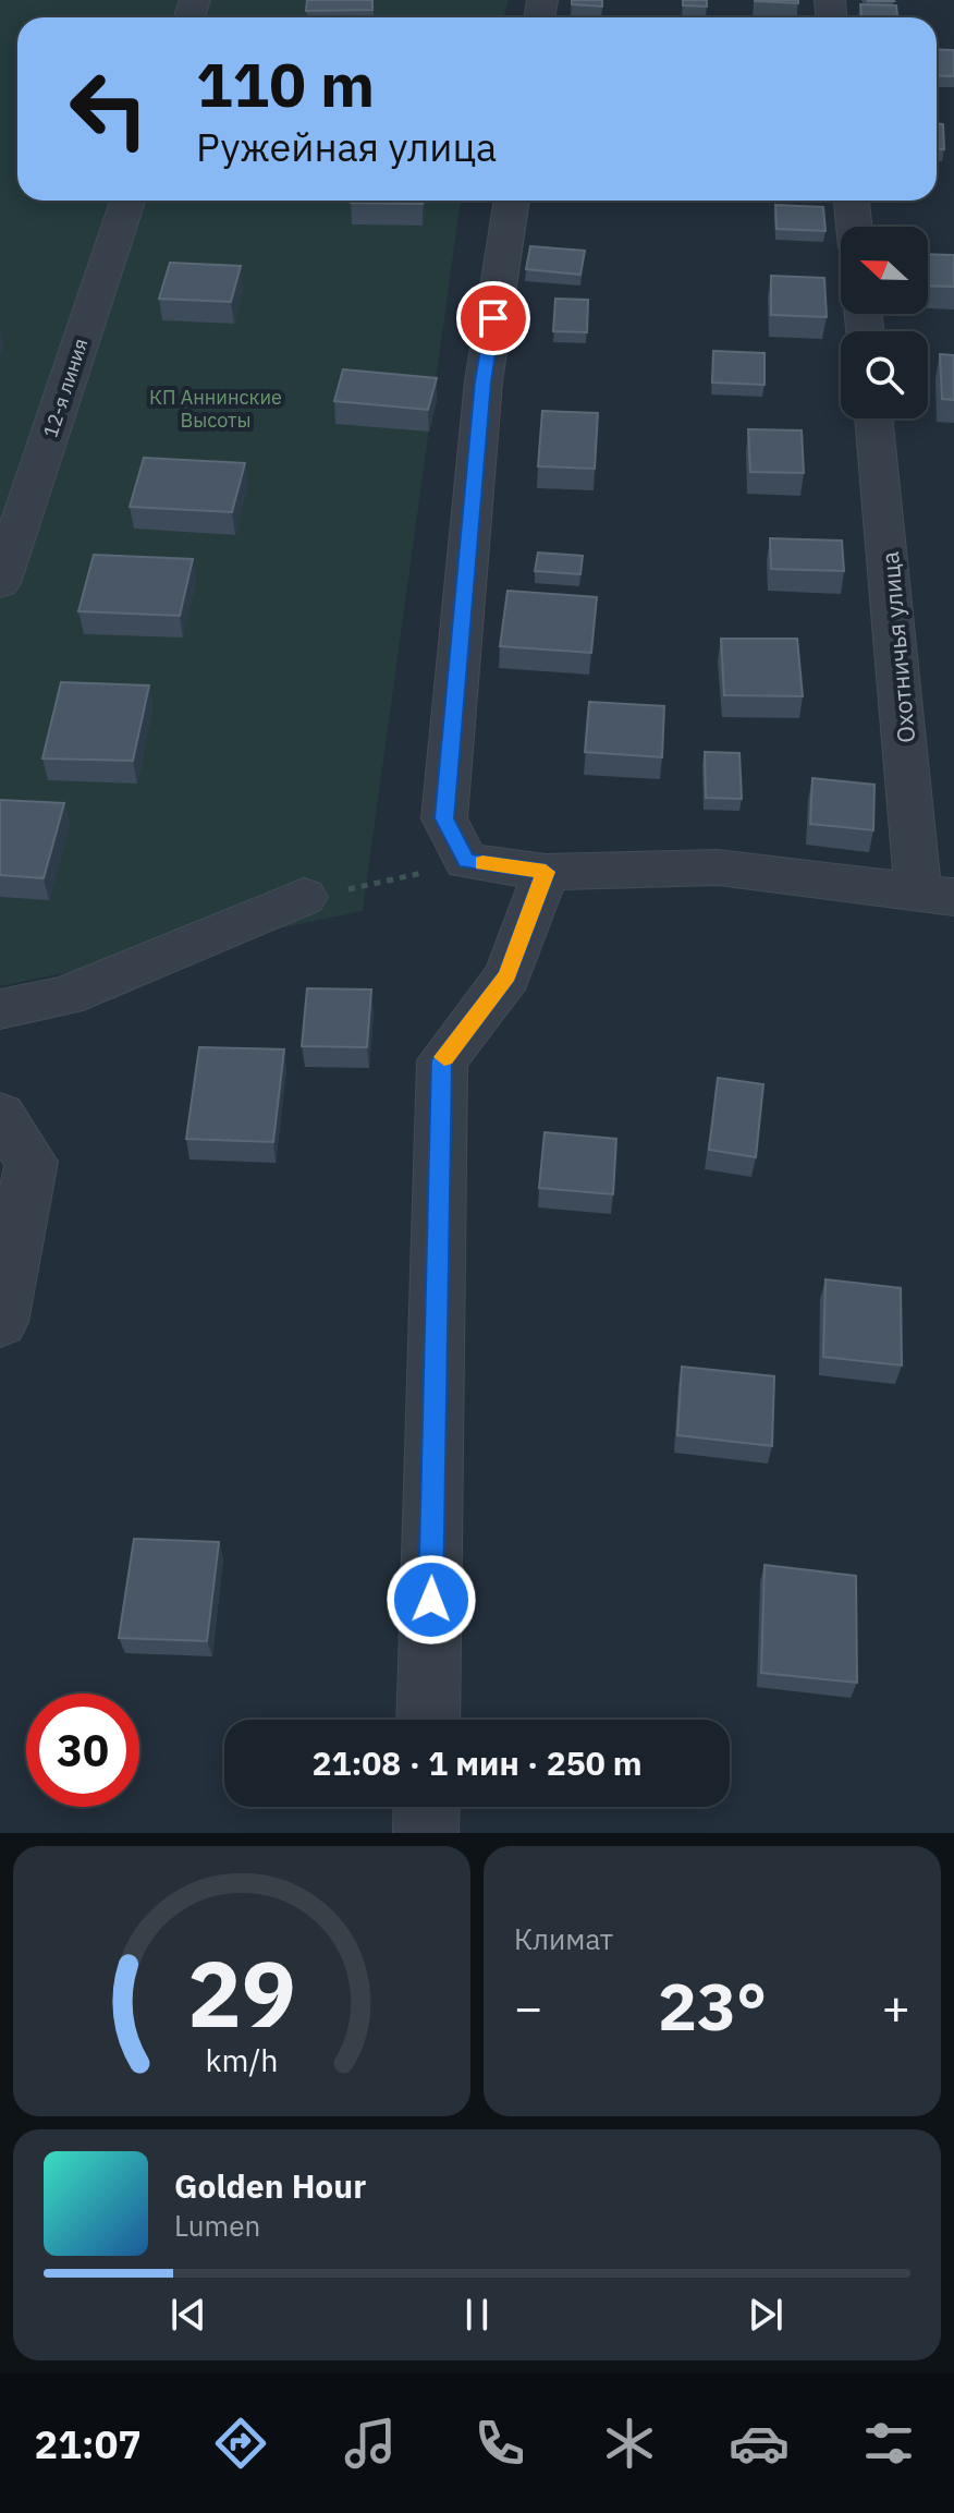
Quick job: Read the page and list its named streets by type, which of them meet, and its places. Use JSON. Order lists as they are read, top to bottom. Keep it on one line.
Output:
{"streets":{"street":["12-я линия","Охотничья улица"]},"parks":["КП Аннинские Высоты"],"north":"left","page":{"turn":["110 m","Ружейная улица"],"limit":"30","trip":"21:08 · 1 мин · 250 m","tile":"Климат","heat":["−","23°","+"],"song":["Golden Hour","Lumen"],"tabs":"21:07","gauge":["29","km/h"]}}
